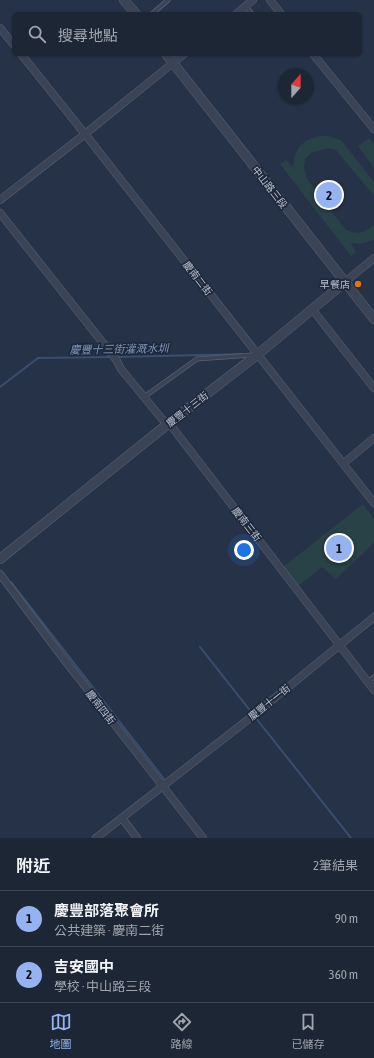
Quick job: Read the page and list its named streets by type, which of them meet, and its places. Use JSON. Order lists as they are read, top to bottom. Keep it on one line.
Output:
{"streets":{"street":["中山路三段","慶南二街","慶豐十三街","慶南三街","慶豐十一街","慶南四街"]},"crossings":[["中山路三段","慶豐十三街"],["慶南二街","慶豐十三街"],["慶豐十三街","慶南三街"],["慶南三街","慶豐十一街"],["慶豐十一街","慶南四街"]],"water":["慶豐十三街灌溉水圳"],"places":["早餐店"],"north":"top","page":{"search":"搜尋地點","pins":["2","1"],"heading":["附近","2筆結果"],"list":[{"mark":"1","name":"慶豐部落聚會所","note":"公共建築 · 慶南二街","value":"90 m"},{"mark":"2","name":"吉安國中","note":"學校 · 中山路三段","value":"360 m"}],"nav":["地圖","路線","已儲存"]}}
